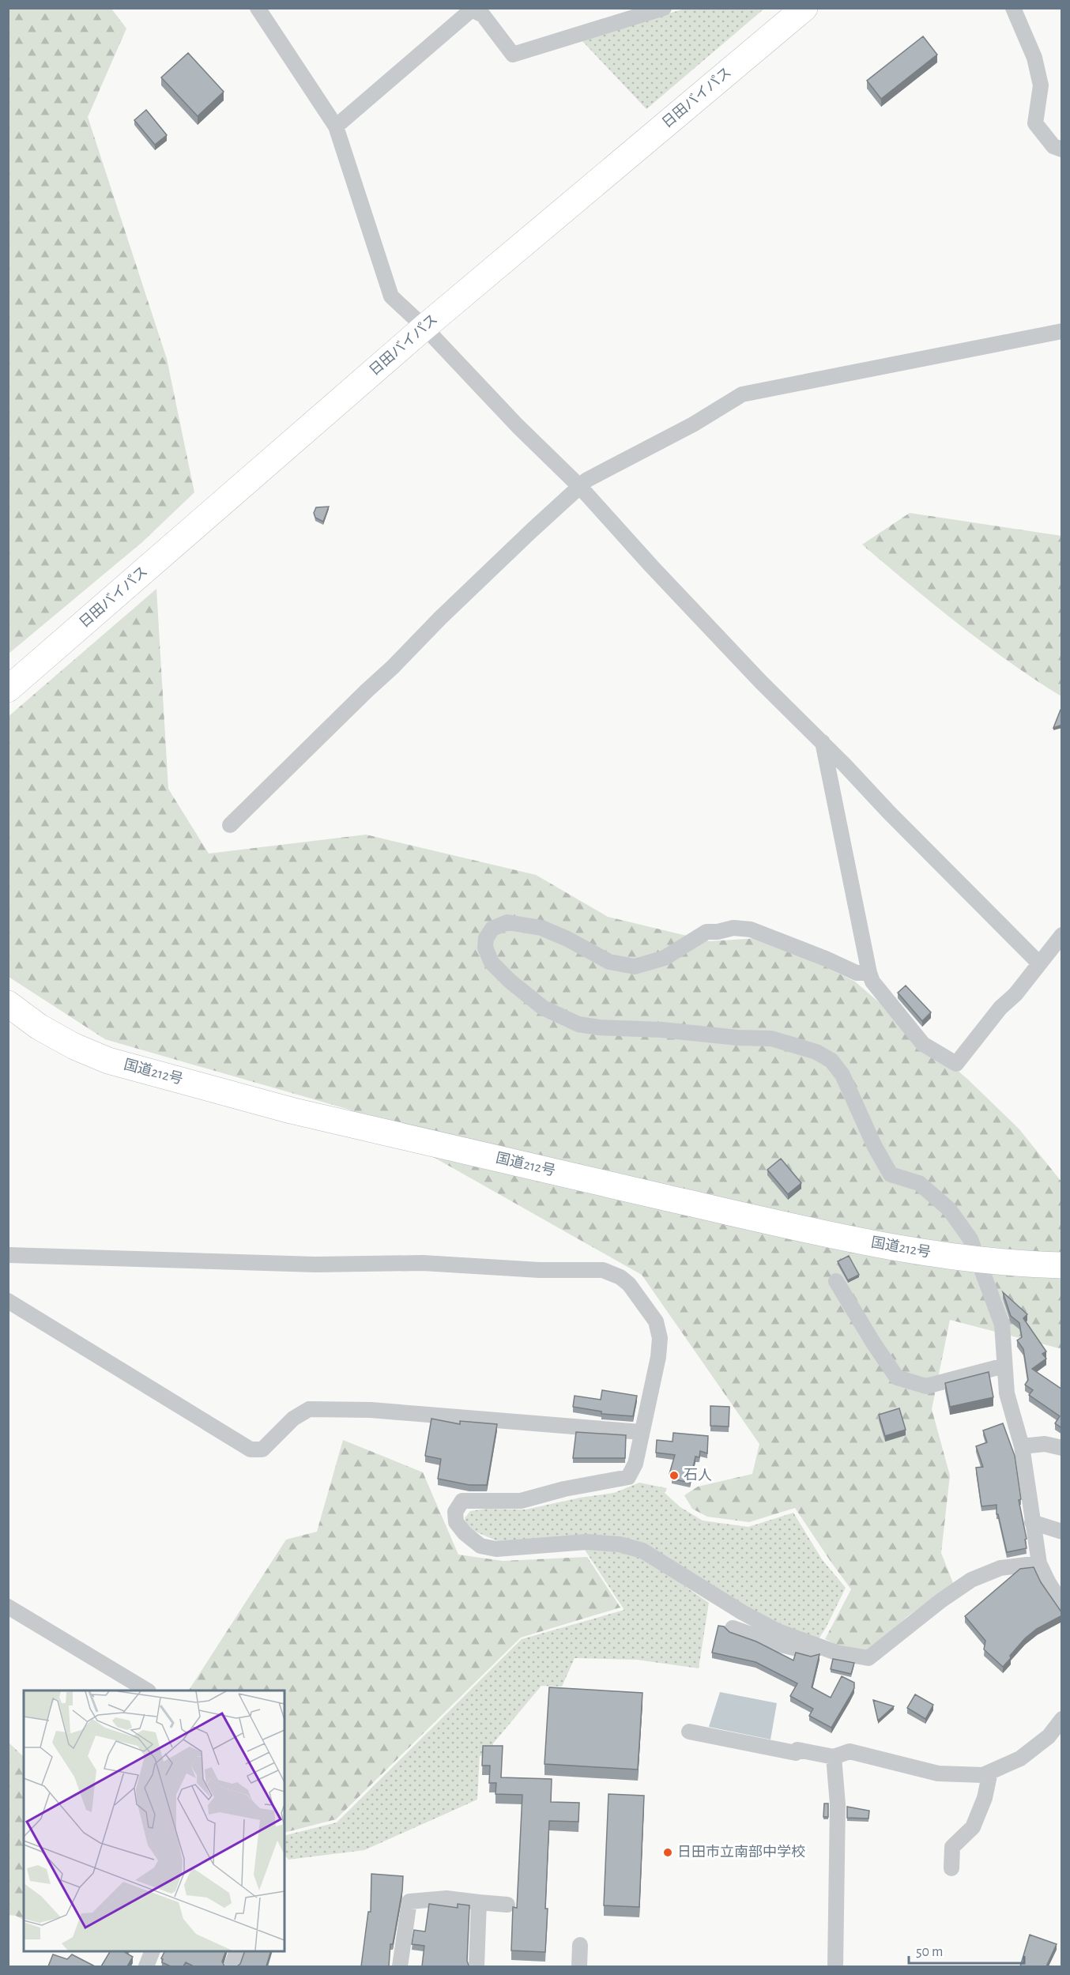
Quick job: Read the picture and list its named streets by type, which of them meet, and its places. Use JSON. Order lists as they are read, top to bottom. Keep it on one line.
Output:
{"streets":{"highway":["日田バイパス","国道212号"]},"places":["石人","日田市立南部中学校"],"scale_bar":"50 m"}
